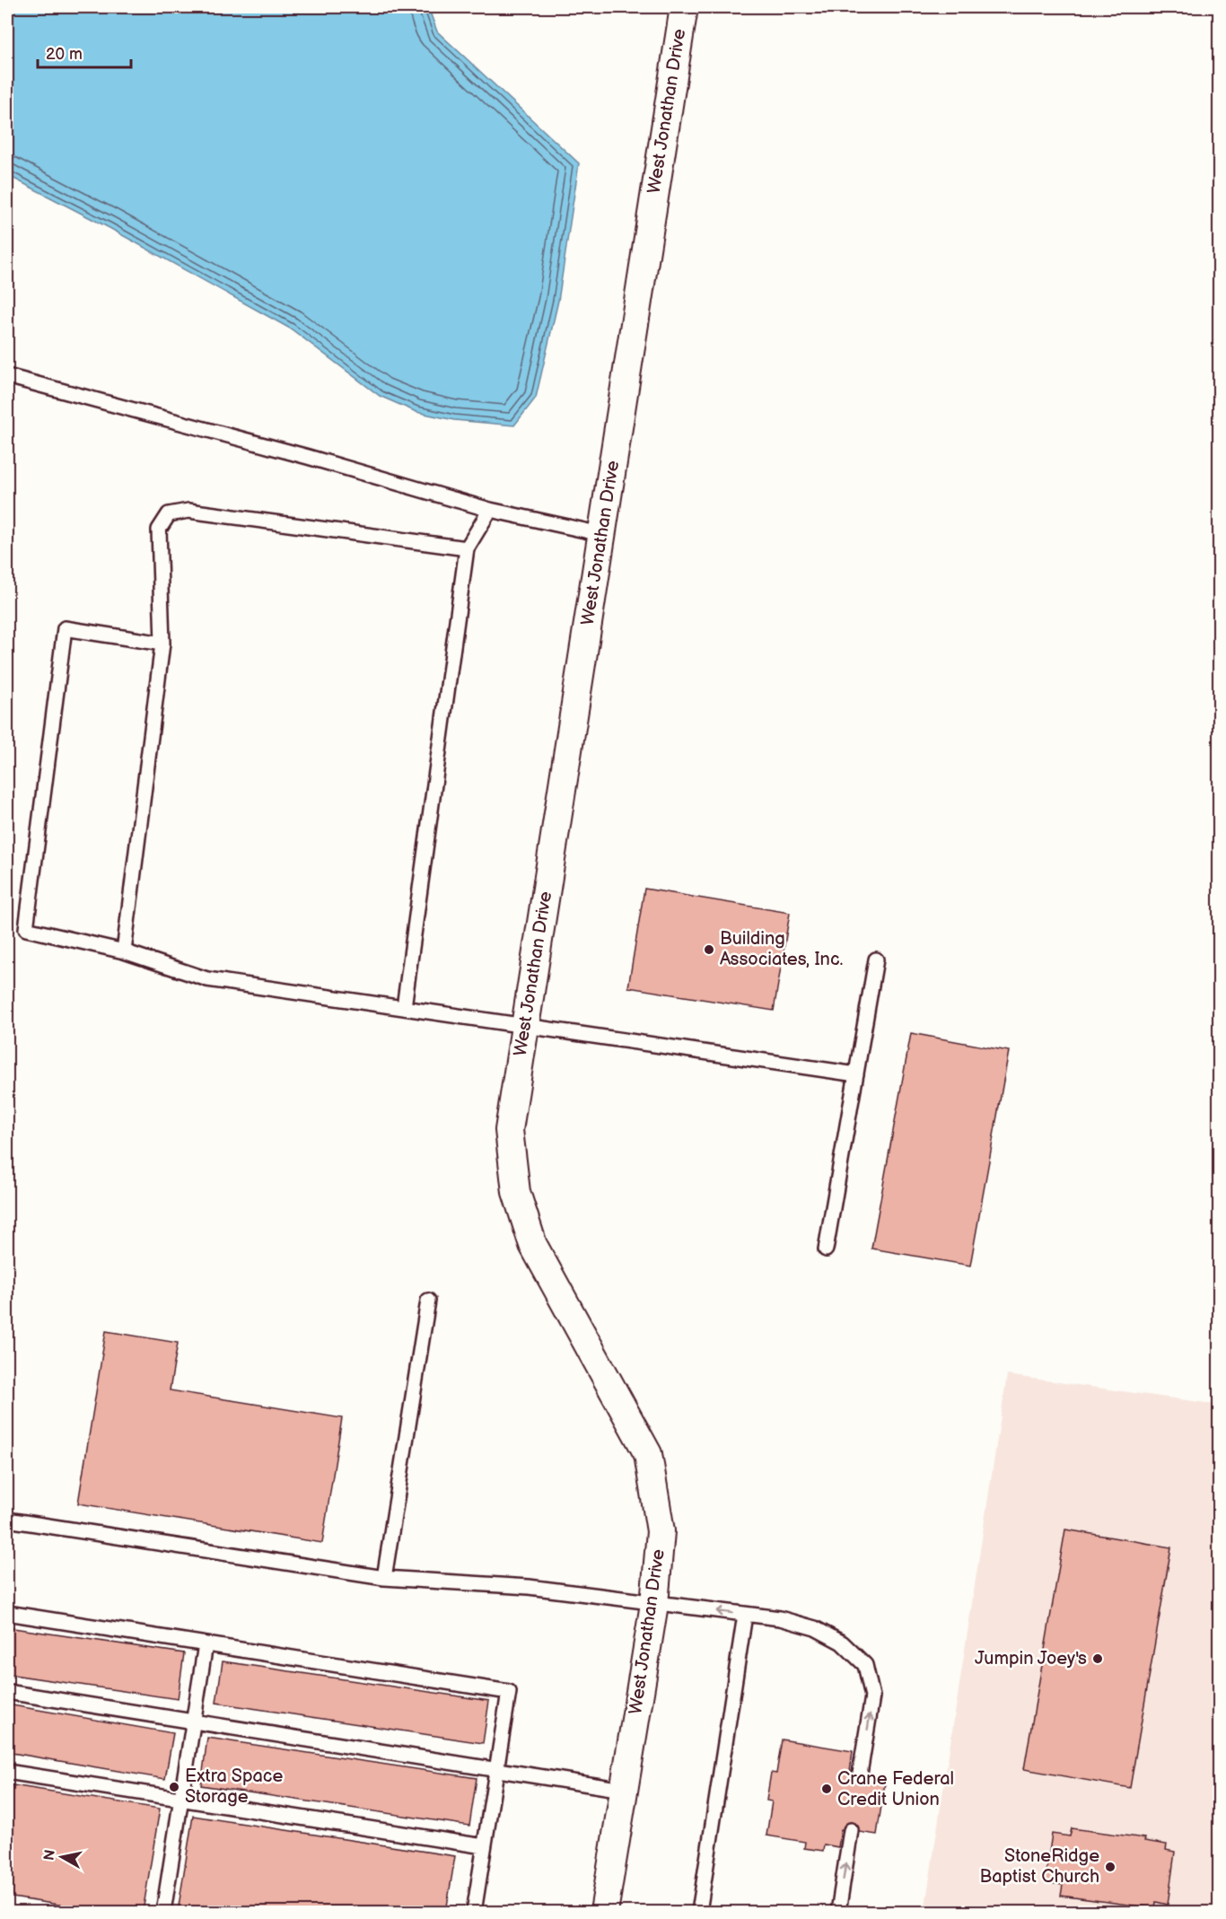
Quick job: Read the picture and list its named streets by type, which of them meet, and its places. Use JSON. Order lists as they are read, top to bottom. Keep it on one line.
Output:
{"streets":{"street":["West Jonathan Drive"]},"places":["Building Associates, Inc.","Jumpin Joey's","Extra Space Storage","Crane Federal Credit Union","StoneRidge Baptist Church"],"scale_bar":"20 m","north":"left"}
